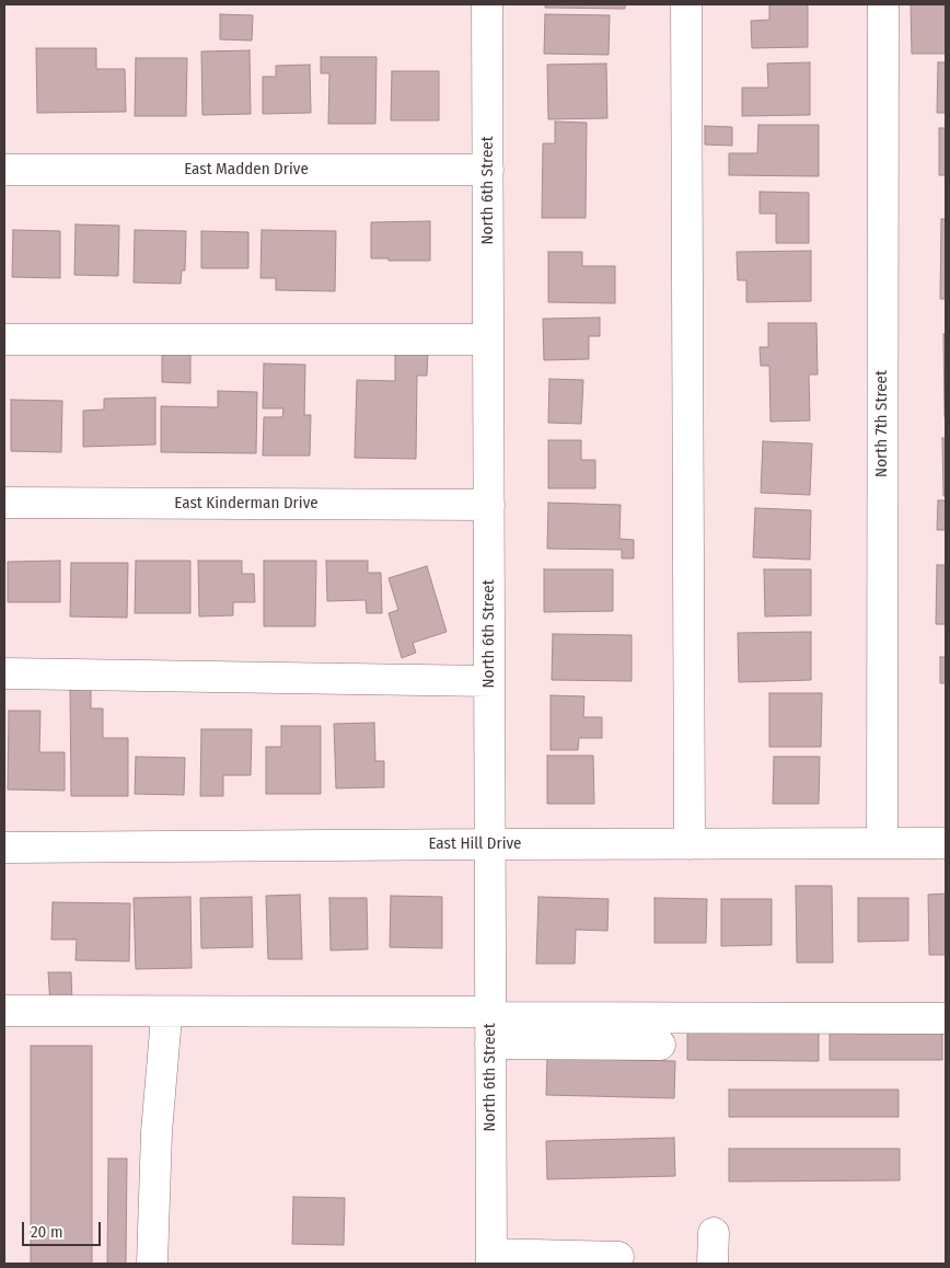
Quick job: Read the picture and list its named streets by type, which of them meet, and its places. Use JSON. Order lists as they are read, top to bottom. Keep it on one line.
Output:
{"streets":{"street":["East Madden Drive","North 6th Street","North 7th Street","East Kinderman Drive","East Hill Drive"]},"crossings":[["East Madden Drive","North 6th Street"],["North 6th Street","East Kinderman Drive"],["North 6th Street","East Hill Drive"],["North 7th Street","East Hill Drive"]],"scale_bar":"20 m"}
